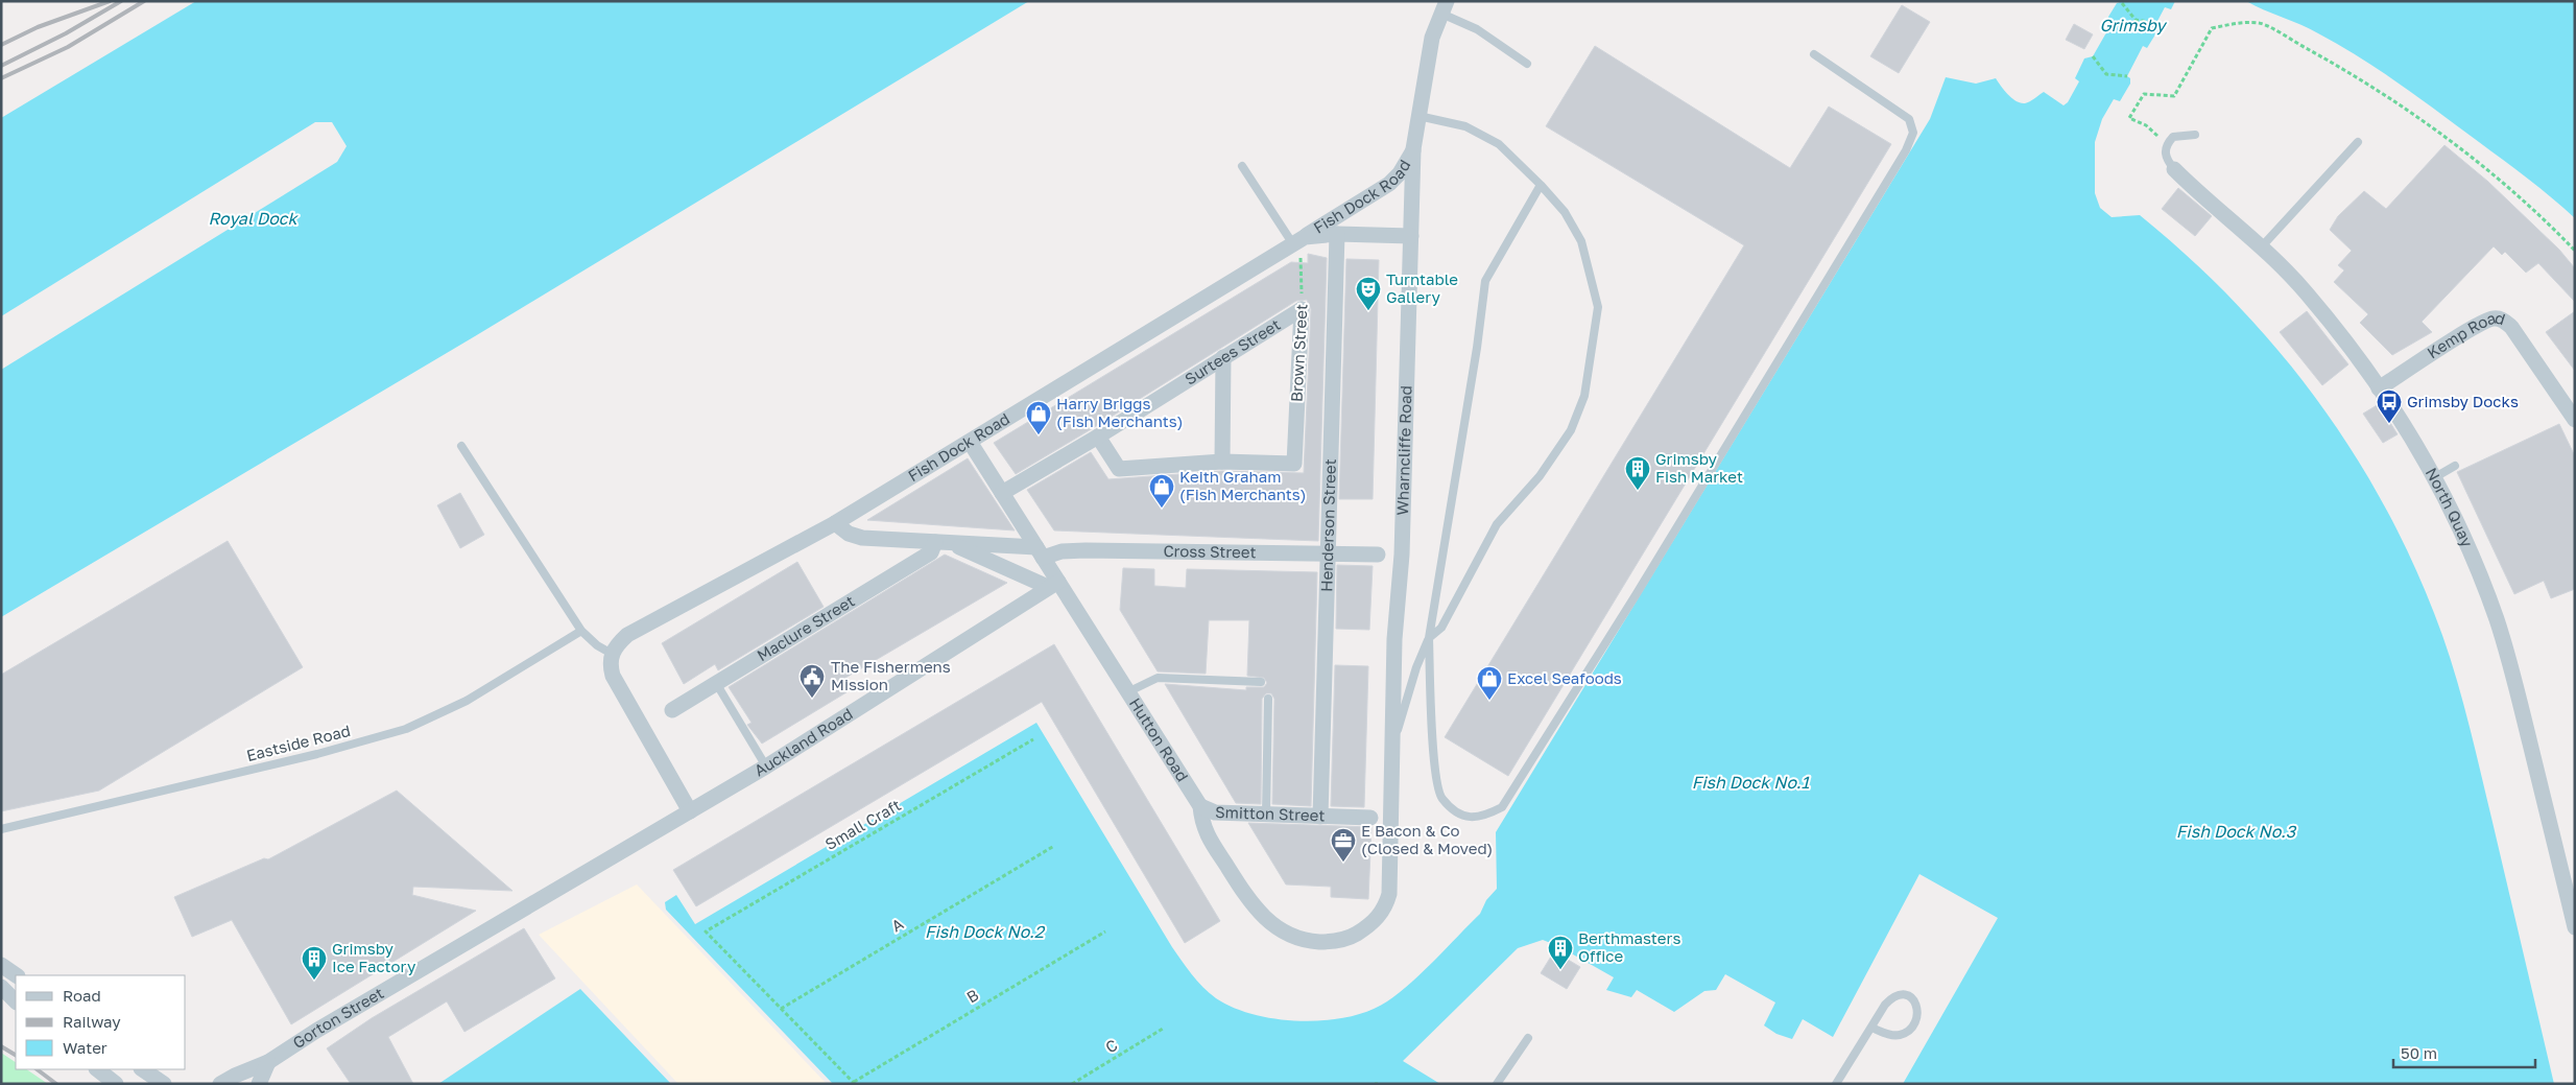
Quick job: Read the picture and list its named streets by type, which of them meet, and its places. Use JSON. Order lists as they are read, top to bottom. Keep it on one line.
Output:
{"streets":{"street":["Fish Dock Road","Kemp Road","Surtees Street","Brown Street","Wharncliffe Road","North Quay","Henderson Street","Cross Street","Maclure Street","Hutton Road","Auckland Road","Smitton Street","Gorton Street"],"lane":["Eastside Road"],"path":["Small Craft","A","B","C"]},"crossings":[["Fish Dock Road","Brown Street"],["Fish Dock Road","Wharncliffe Road"],["Fish Dock Road","Henderson Street"],["Fish Dock Road","Cross Street"],["Fish Dock Road","Hutton Road"],["Kemp Road","North Quay"],["Surtees Street","Brown Street"],["Surtees Street","Hutton Road"],["Wharncliffe Road","Hutton Road"],["Henderson Street","Cross Street"],["Henderson Street","Smitton Street"],["Cross Street","Maclure Street"],["Cross Street","Hutton Road"],["Cross Street","Auckland Road"],["Hutton Road","Auckland Road"],["Hutton Road","Smitton Street"],["Auckland Road","Gorton Street"],["Small Craft","A"]],"water":["Grimsby","Royal Dock","Fish Dock No.1","Fish Dock No.3","Fish Dock No.2"],"places":{"theatre":["Turntable Gallery"],"bus stop":["Grimsby Docks"],"shop":["Harry Briggs (Fish Merchants)","Keith Graham (Fish Merchants)","Excel Seafoods"],"building":["Grimsby Fish Market","Berthmasters Office","Grimsby Ice Factory"],"public building":["The Fishermens Mission"],"office":["E Bacon & Co (Closed & Moved)"]},"legend":["Road","Railway","Water"],"scale_bar":"50 m"}
